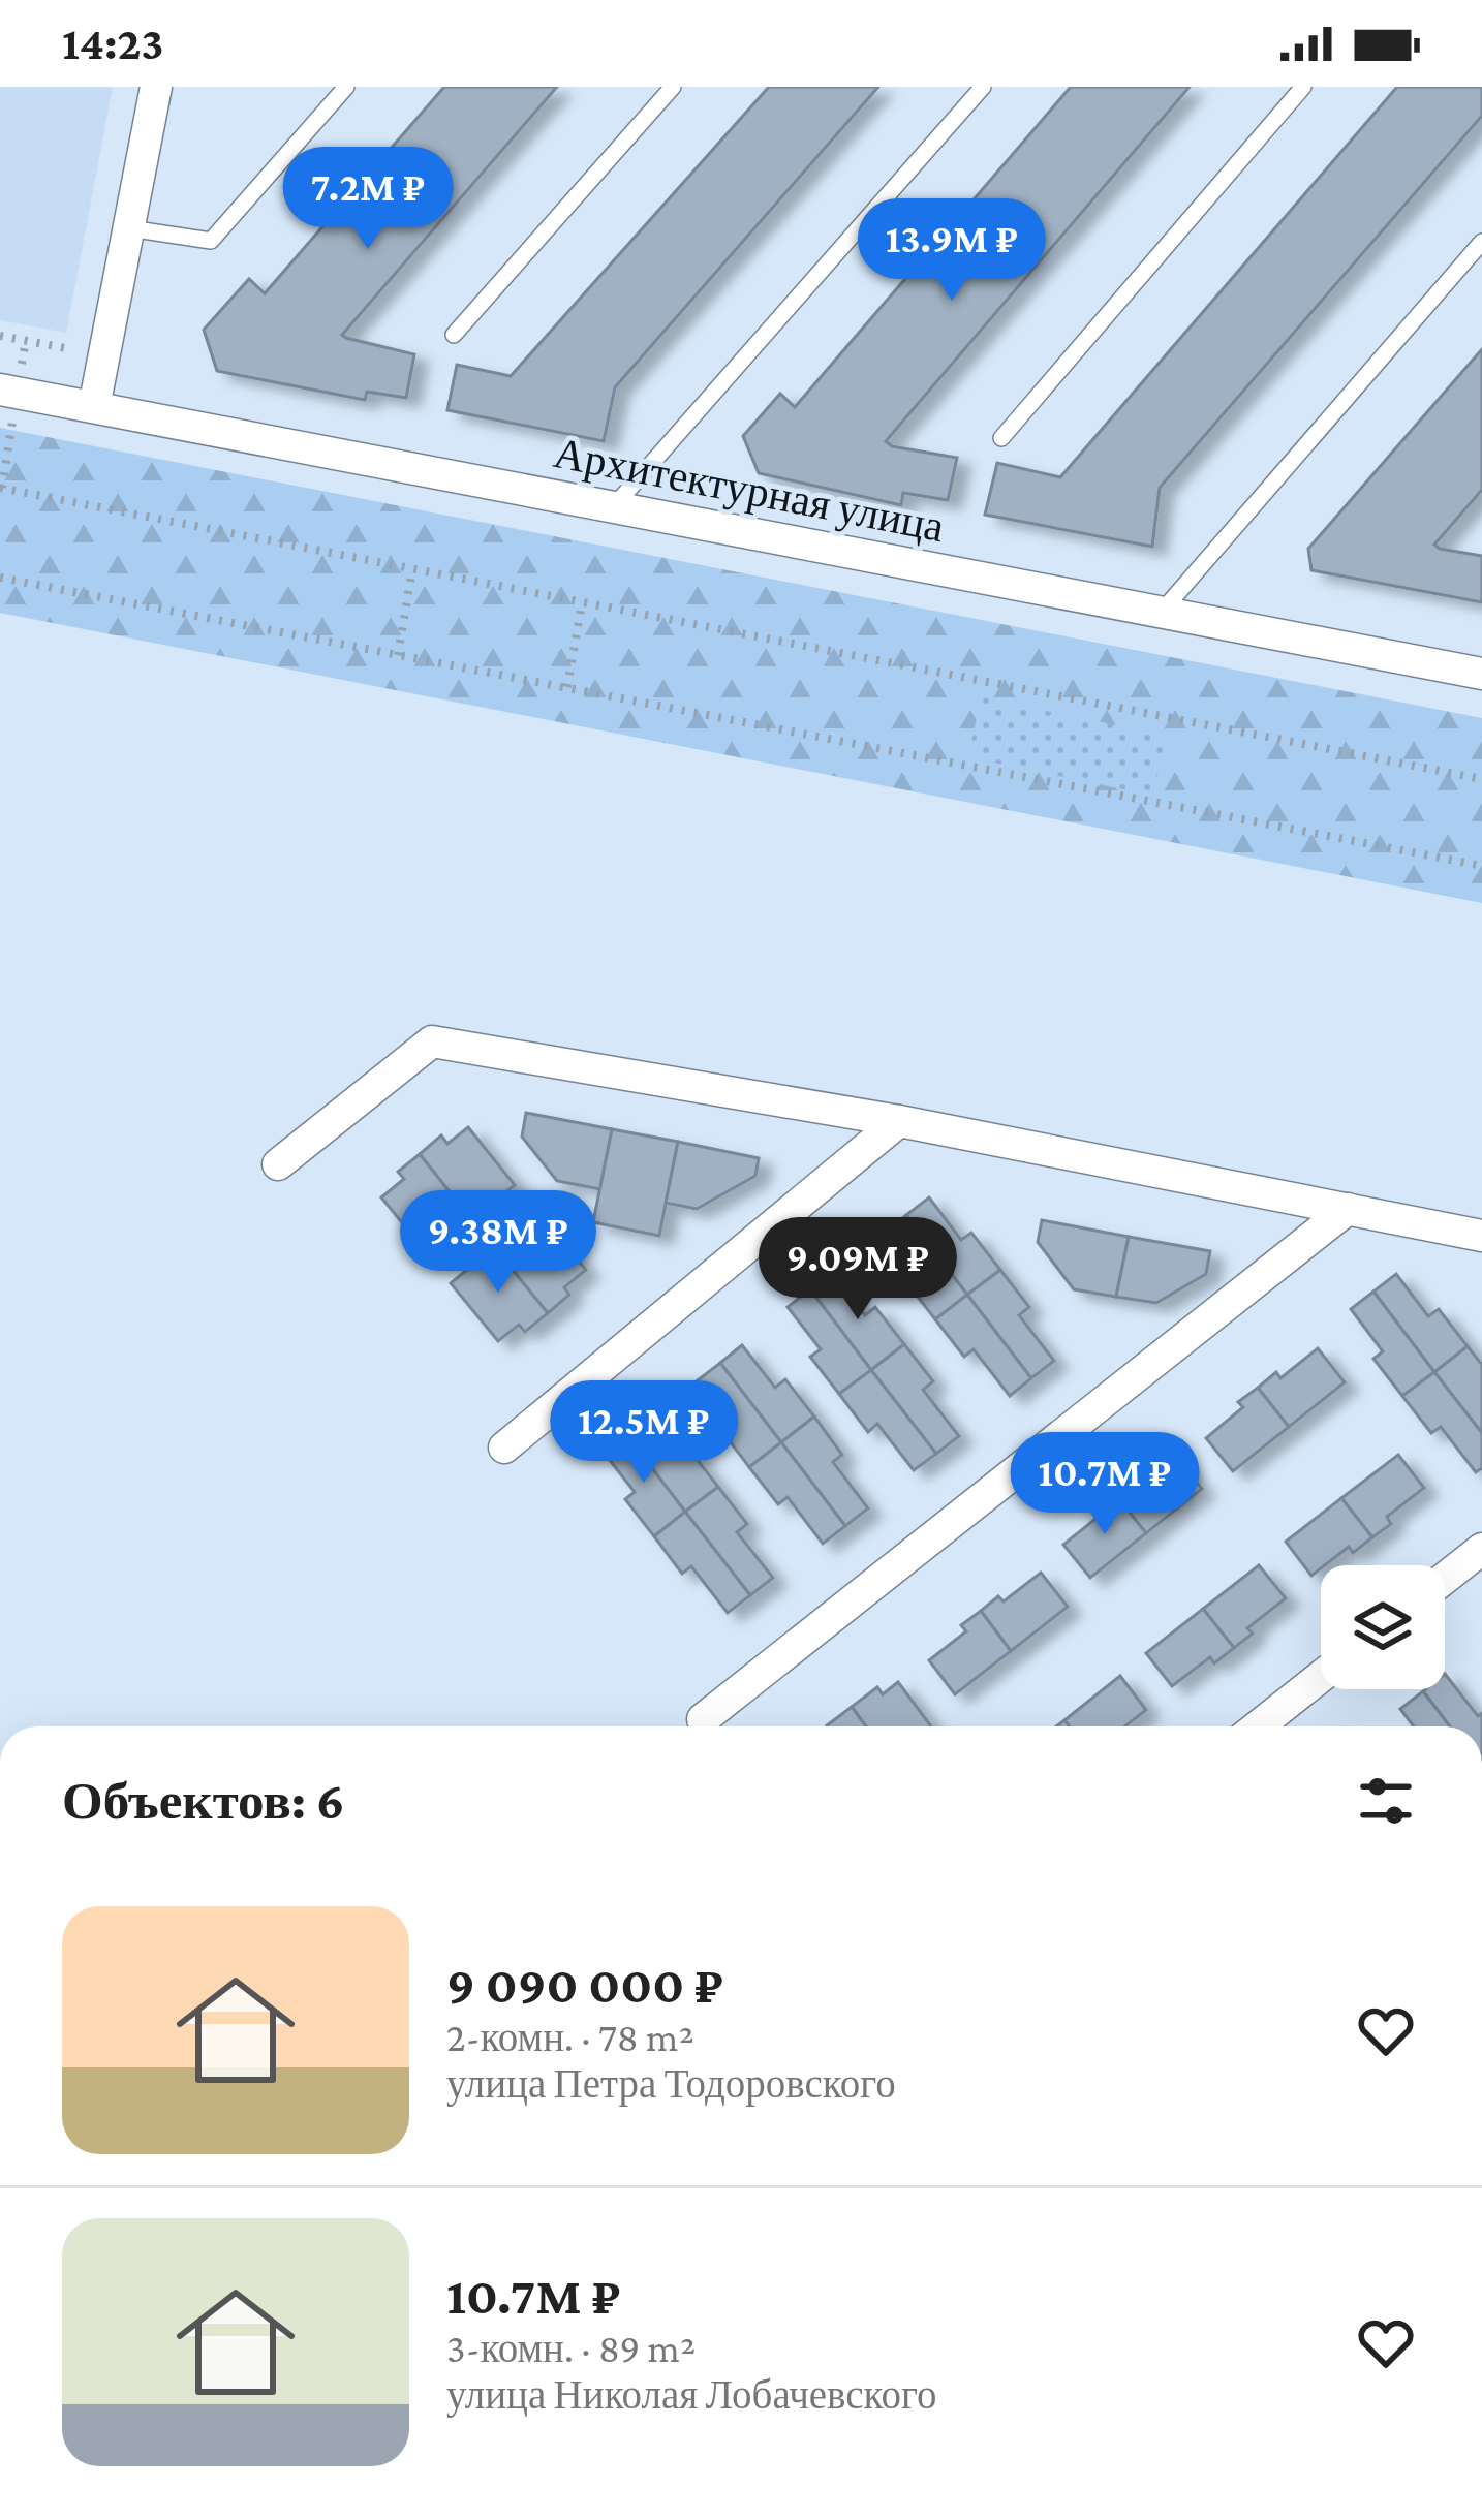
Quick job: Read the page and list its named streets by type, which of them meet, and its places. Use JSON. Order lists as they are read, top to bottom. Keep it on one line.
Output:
{"streets":{"street":["Архитектурная улица"]},"page":{"status":"14:23","price":["7.2M ₽","13.9M ₽","9.38M ₽","9.09M ₽","12.5M ₽","10.7M ₽"],"heading":"Объектов: 6","list":[{"name":"9 090 000 ₽","note":"2-комн. · 78 m² · улица Петра Тодоровского"},{"name":"10.7M ₽","note":"3-комн. · 89 m² · улица Николая Лобачевского"}]}}
